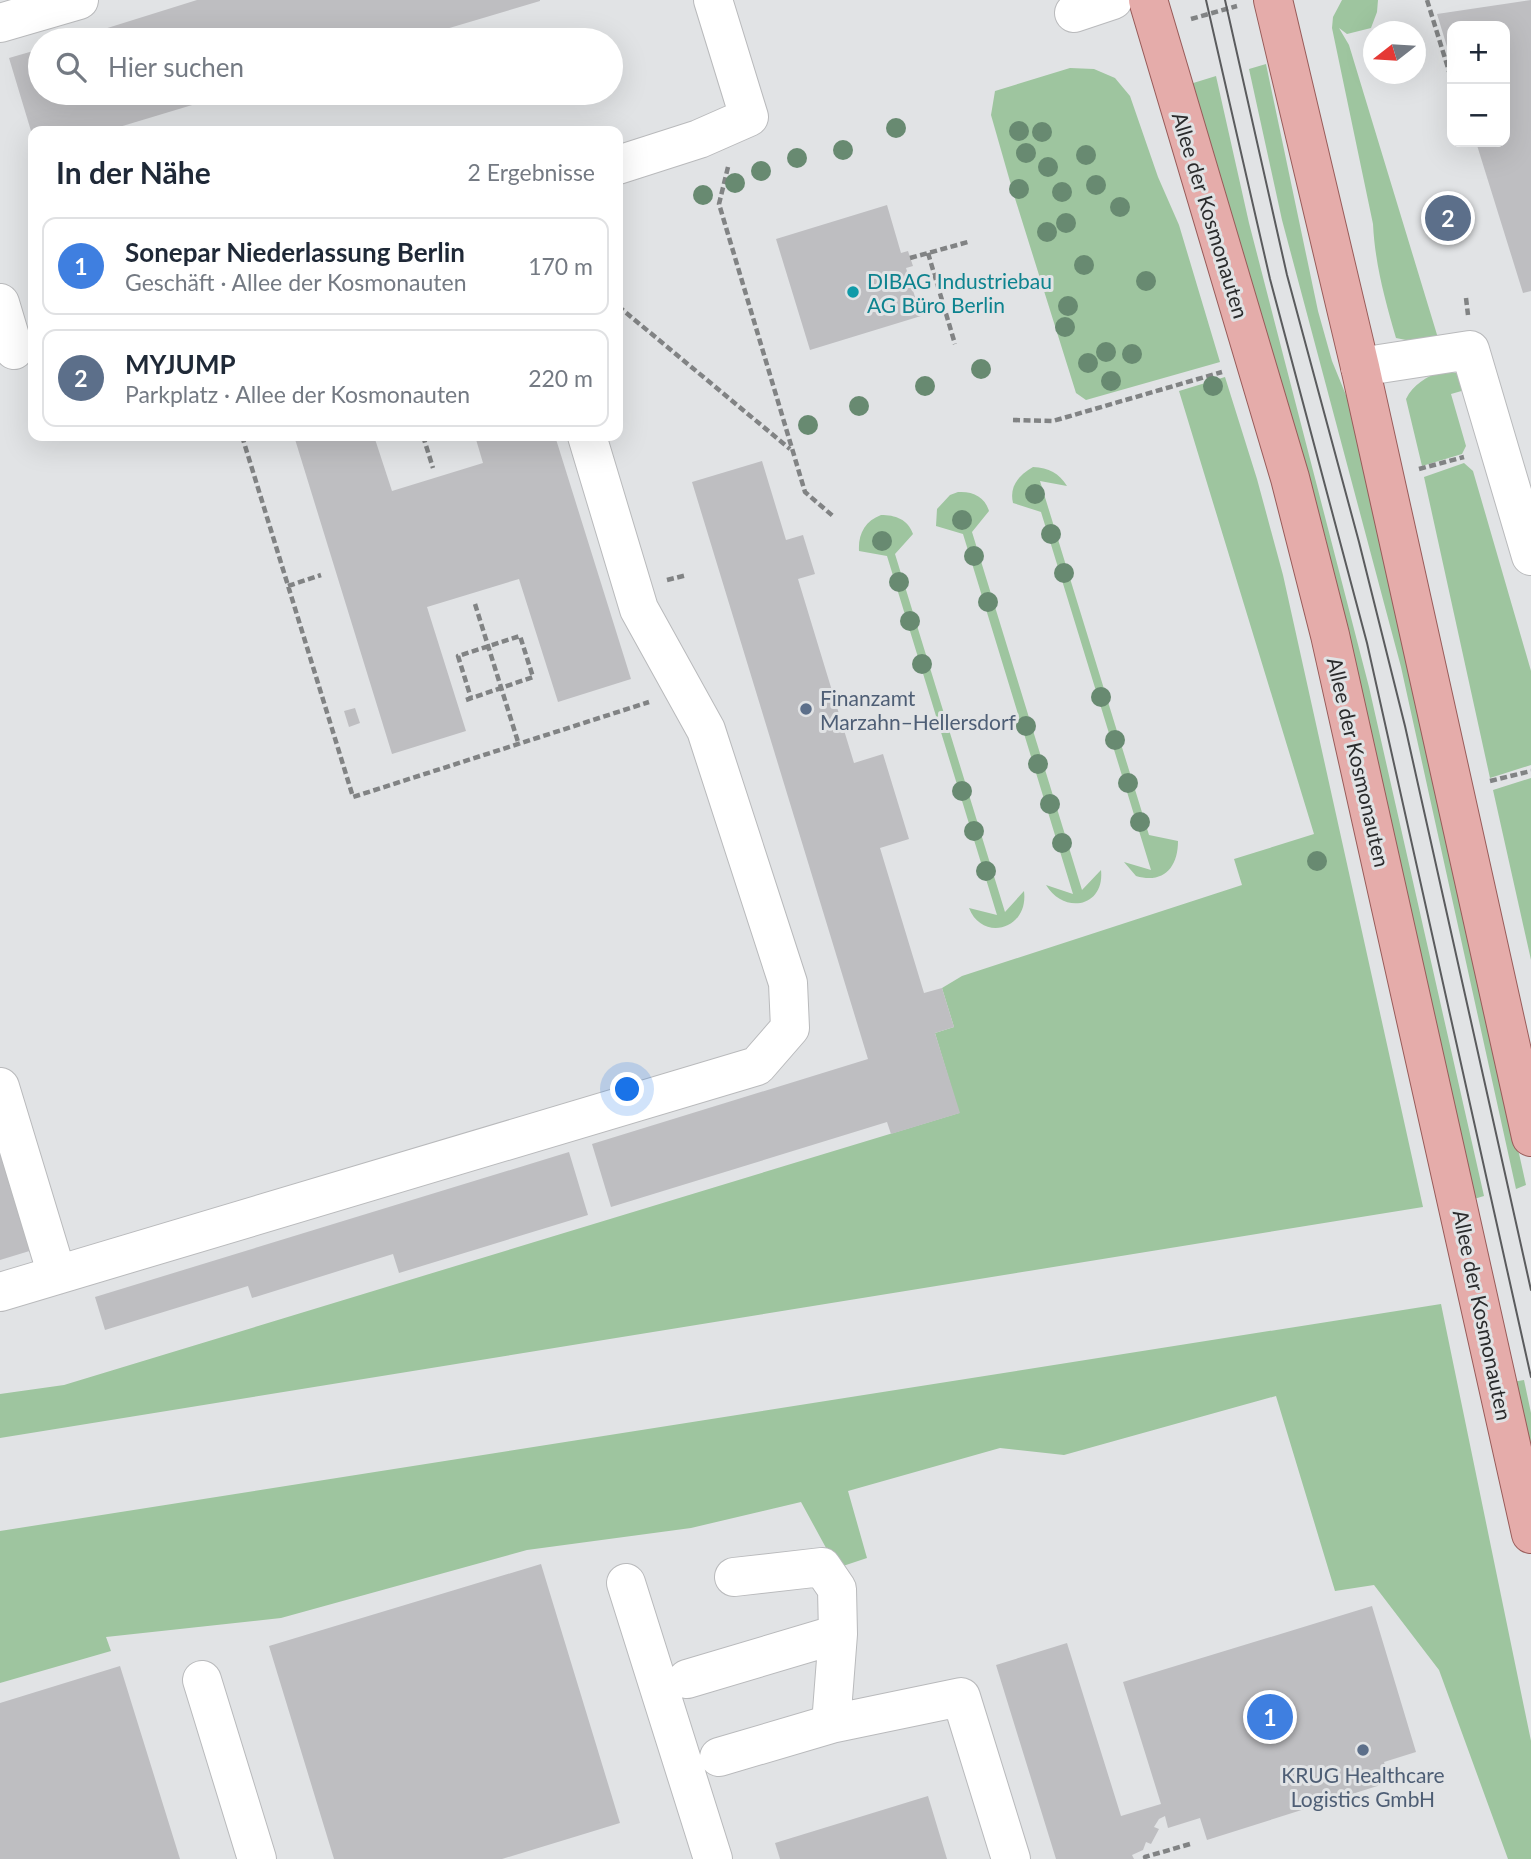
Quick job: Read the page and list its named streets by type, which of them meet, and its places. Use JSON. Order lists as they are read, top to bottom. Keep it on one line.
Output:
{"streets":{"main road":["Allee der Kosmonauten"]},"places":["DIBAG Industriebau AG Büro Berlin","Finanzamt Marzahn–Hellersdorf","KRUG Healthcare Logistics GmbH"],"north":"left","page":{"map_buttons":["+","−"],"search":"Hier suchen","heading":["In der Nähe","2 Ergebnisse"],"pins":["2","1"],"list":[{"mark":"1","name":"Sonepar Niederlassung Berlin","note":"Geschäft · Allee der Kosmonauten","value":"170 m"},{"mark":"2","name":"MYJUMP","note":"Parkplatz · Allee der Kosmonauten","value":"220 m"}]}}
